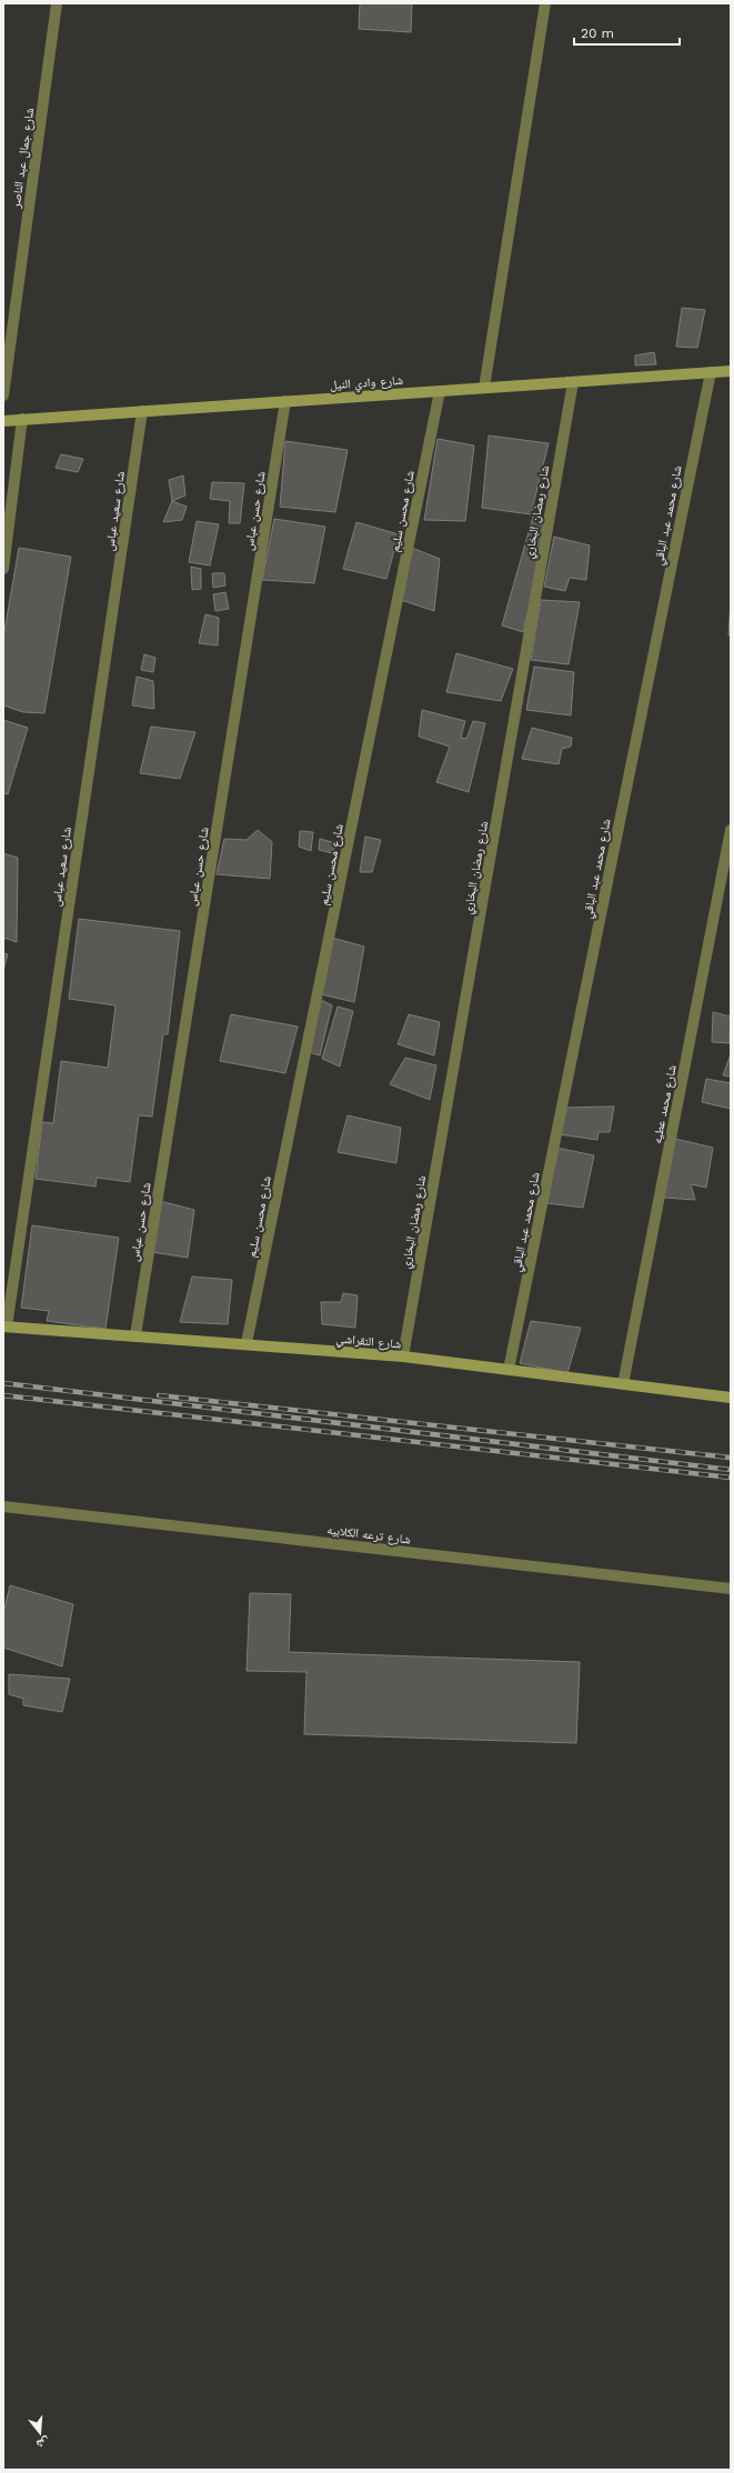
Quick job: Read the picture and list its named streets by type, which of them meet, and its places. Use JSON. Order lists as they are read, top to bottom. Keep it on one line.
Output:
{"streets":{"street":["شارع جمال عبد الناصر","شارع وادي النيل","شارع سعيد عباس","شارع حسن عباس","شارع محسن سليم","شارع رمضان البخاري","شارع محمد عبد الباقي","شارع محمد عطيه","شارع النقراشي","شارع ترعه الكلابيه"]},"crossings":[["شارع وادي النيل","شارع سعيد عباس"],["شارع وادي النيل","شارع حسن عباس"],["شارع وادي النيل","شارع محسن سليم"],["شارع وادي النيل","شارع رمضان البخاري"],["شارع وادي النيل","شارع محمد عبد الباقي"],["شارع سعيد عباس","شارع النقراشي"],["شارع حسن عباس","شارع النقراشي"],["شارع محسن سليم","شارع النقراشي"],["شارع رمضان البخاري","شارع النقراشي"],["شارع محمد عبد الباقي","شارع النقراشي"],["شارع محمد عطيه","شارع النقراشي"]],"scale_bar":"20 m","north":"bottom"}
